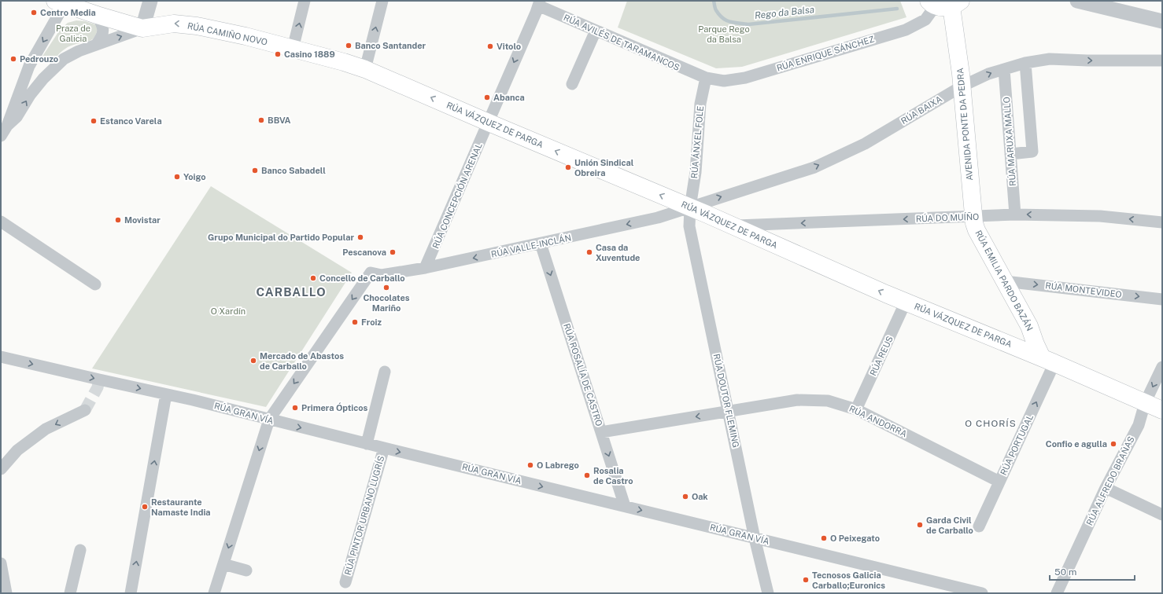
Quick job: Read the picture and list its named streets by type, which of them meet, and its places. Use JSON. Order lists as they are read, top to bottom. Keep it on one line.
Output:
{"streets":{"main road":["RÚA CAMIÑO NOVO","AVENIDA PONTE DA PEDRA","RÚA VÁZQUEZ DE PARGA","RÚA EMILIA PARDO BAZÁN"],"street":["RÚA AVILÉS DE TARAMANCOS","RÚA ENRIQUE SÁNCHEZ","RÚA BAIXA","RÚA MARUXA MALLO","RÚA ÁNXEL FOLE","RÚA CONCEPCIÓN ARENAL","RÚA DO MUÍÑO","RÚA VALLE-INCLÁN","RÚA MONTEVIDEO","RÚA REUS","RÚA ROSALÍA DE CASTRO","RÚA DOUTOR FLEMING","RÚA GRAN VÍA","RÚA ANDORRA","RÚA PORTUGAL","RÚA ALFREDO BRAÑAS","RÚA PINTOR URBANO LUGRÍS"]},"crossings":[["RÚA CAMIÑO NOVO","RÚA VÁZQUEZ DE PARGA"],["RÚA AVILÉS DE TARAMANCOS","RÚA ENRIQUE SÁNCHEZ"],["RÚA AVILÉS DE TARAMANCOS","RÚA ÁNXEL FOLE"],["RÚA AVILÉS DE TARAMANCOS","RÚA CONCEPCIÓN ARENAL"],["RÚA ENRIQUE SÁNCHEZ","AVENIDA PONTE DA PEDRA"],["RÚA ENRIQUE SÁNCHEZ","RÚA ÁNXEL FOLE"],["RÚA BAIXA","AVENIDA PONTE DA PEDRA"],["RÚA BAIXA","RÚA VÁZQUEZ DE PARGA"],["RÚA BAIXA","RÚA MARUXA MALLO"],["RÚA BAIXA","RÚA ÁNXEL FOLE"],["RÚA BAIXA","RÚA VALLE-INCLÁN"],["RÚA BAIXA","RÚA DOUTOR FLEMING"],["AVENIDA PONTE DA PEDRA","RÚA DO MUÍÑO"],["AVENIDA PONTE DA PEDRA","RÚA EMILIA PARDO BAZÁN"],["RÚA VÁZQUEZ DE PARGA","RÚA ÁNXEL FOLE"],["RÚA VÁZQUEZ DE PARGA","RÚA CONCEPCIÓN ARENAL"],["RÚA VÁZQUEZ DE PARGA","RÚA DO MUÍÑO"],["RÚA VÁZQUEZ DE PARGA","RÚA VALLE-INCLÁN"],["RÚA VÁZQUEZ DE PARGA","RÚA EMILIA PARDO BAZÁN"],["RÚA VÁZQUEZ DE PARGA","RÚA REUS"],["RÚA VÁZQUEZ DE PARGA","RÚA DOUTOR FLEMING"],["RÚA VÁZQUEZ DE PARGA","RÚA PORTUGAL"],["RÚA VÁZQUEZ DE PARGA","RÚA ALFREDO BRAÑAS"],["RÚA MARUXA MALLO","RÚA DO MUÍÑO"],["RÚA ÁNXEL FOLE","RÚA VALLE-INCLÁN"],["RÚA ÁNXEL FOLE","RÚA DOUTOR FLEMING"],["RÚA CONCEPCIÓN ARENAL","RÚA VALLE-INCLÁN"],["RÚA DO MUÍÑO","RÚA EMILIA PARDO BAZÁN"],["RÚA VALLE-INCLÁN","RÚA ROSALÍA DE CASTRO"],["RÚA VALLE-INCLÁN","RÚA DOUTOR FLEMING"],["RÚA VALLE-INCLÁN","RÚA GRAN VÍA"],["RÚA EMILIA PARDO BAZÁN","RÚA MONTEVIDEO"],["RÚA EMILIA PARDO BAZÁN","RÚA PORTUGAL"],["RÚA REUS","RÚA ANDORRA"],["RÚA ROSALÍA DE CASTRO","RÚA GRAN VÍA"],["RÚA ROSALÍA DE CASTRO","RÚA ANDORRA"],["RÚA DOUTOR FLEMING","RÚA GRAN VÍA"],["RÚA DOUTOR FLEMING","RÚA ANDORRA"],["RÚA GRAN VÍA","RÚA PINTOR URBANO LUGRÍS"],["RÚA ANDORRA","RÚA PORTUGAL"]],"one_way":["RÚA CAMIÑO NOVO","RÚA BAIXA","RÚA VÁZQUEZ DE PARGA","RÚA DO MUÍÑO","RÚA VALLE-INCLÁN","RÚA MONTEVIDEO","RÚA ROSALÍA DE CASTRO","RÚA GRAN VÍA","RÚA PORTUGAL"],"districts":["CARBALLO","O CHORÍS"],"water":["Rego da Balsa"],"parks":["Praza de Galicia","Parque Rego da Balsa","O Xardín"],"places":["Centro Media","Banco Santander","Vitolo","Casino 1889","Pedrouzo","Abanca","BBVA","Estanco Varela","Unión Sindical Obreira","Banco Sabadell","Yoigo","Movistar","Grupo Municipal do Partido Popular","Pescanova","Casa da Xuventude","Concello de Carballo","Chocolates Mariño","Froiz","Mercado de Abastos de Carballo","Primera Ópticos","Confio e agulla","O Labrego","Rosalia de Castro","Oak","Restaurante Namaste India","Garda Civil de Carballo","O Peixegato","Tecnosos Galicia Carballo;Euronics"],"scale_bar":"50 m"}
